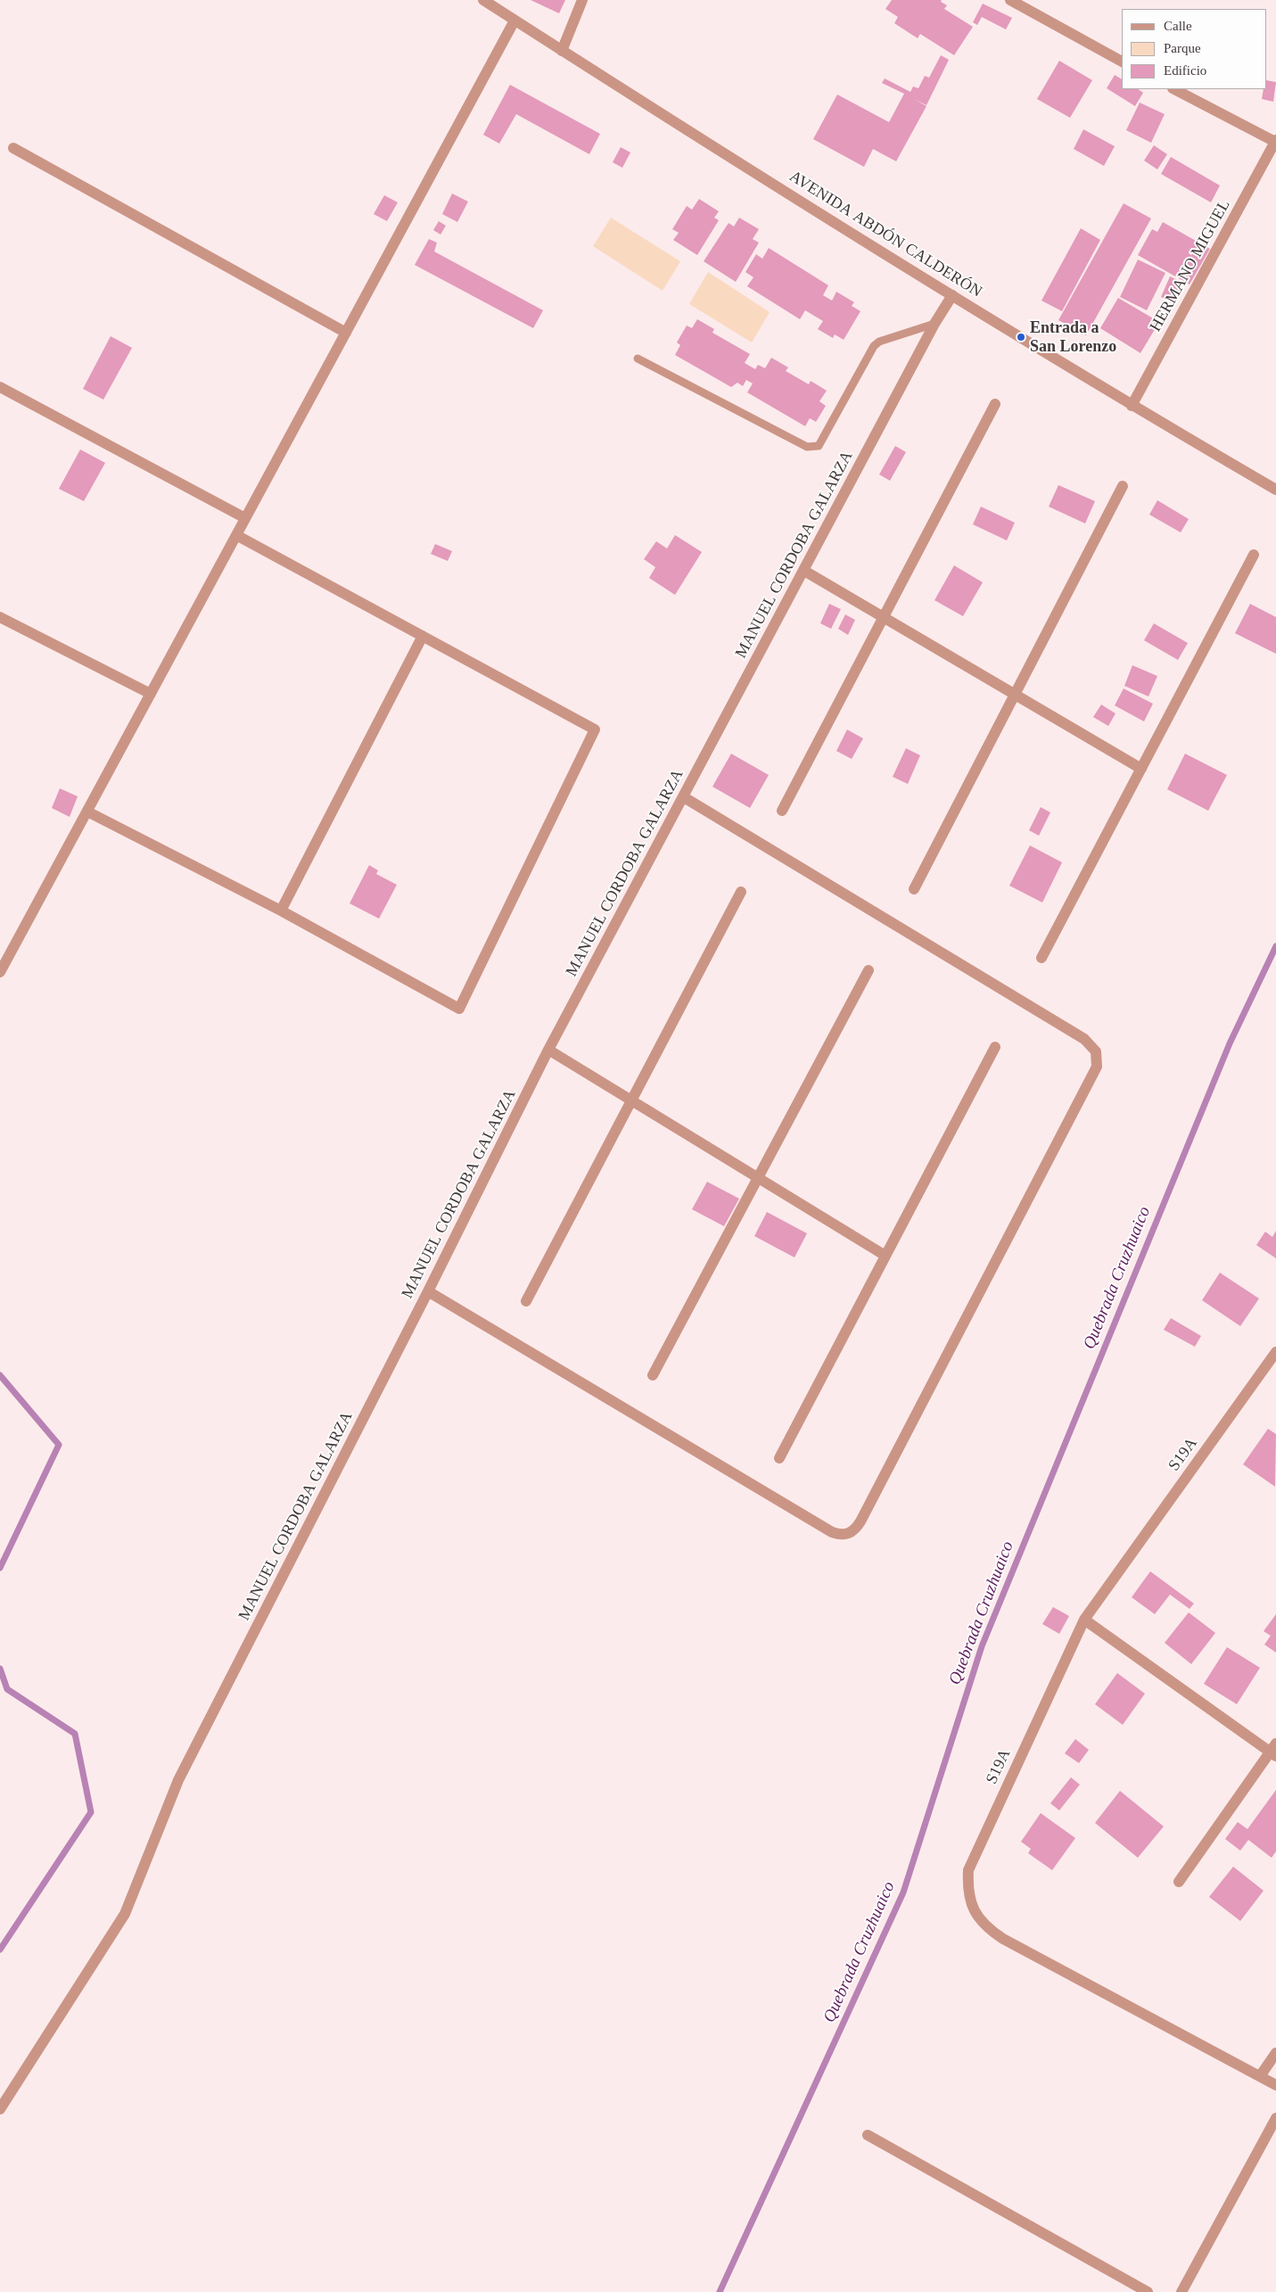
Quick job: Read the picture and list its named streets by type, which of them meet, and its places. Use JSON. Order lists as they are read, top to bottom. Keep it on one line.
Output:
{"streets":{"street":["AVENIDA ABDÓN CALDERÓN","HERMANO MIGUEL","MANUEL CORDOBA GALARZA","S19A"]},"crossings":[["AVENIDA ABDÓN CALDERÓN","HERMANO MIGUEL"],["AVENIDA ABDÓN CALDERÓN","MANUEL CORDOBA GALARZA"]],"water":["Quebrada Cruzhuaico"],"places":["Entrada a San Lorenzo"],"legend":["Calle","Parque","Edificio"]}
